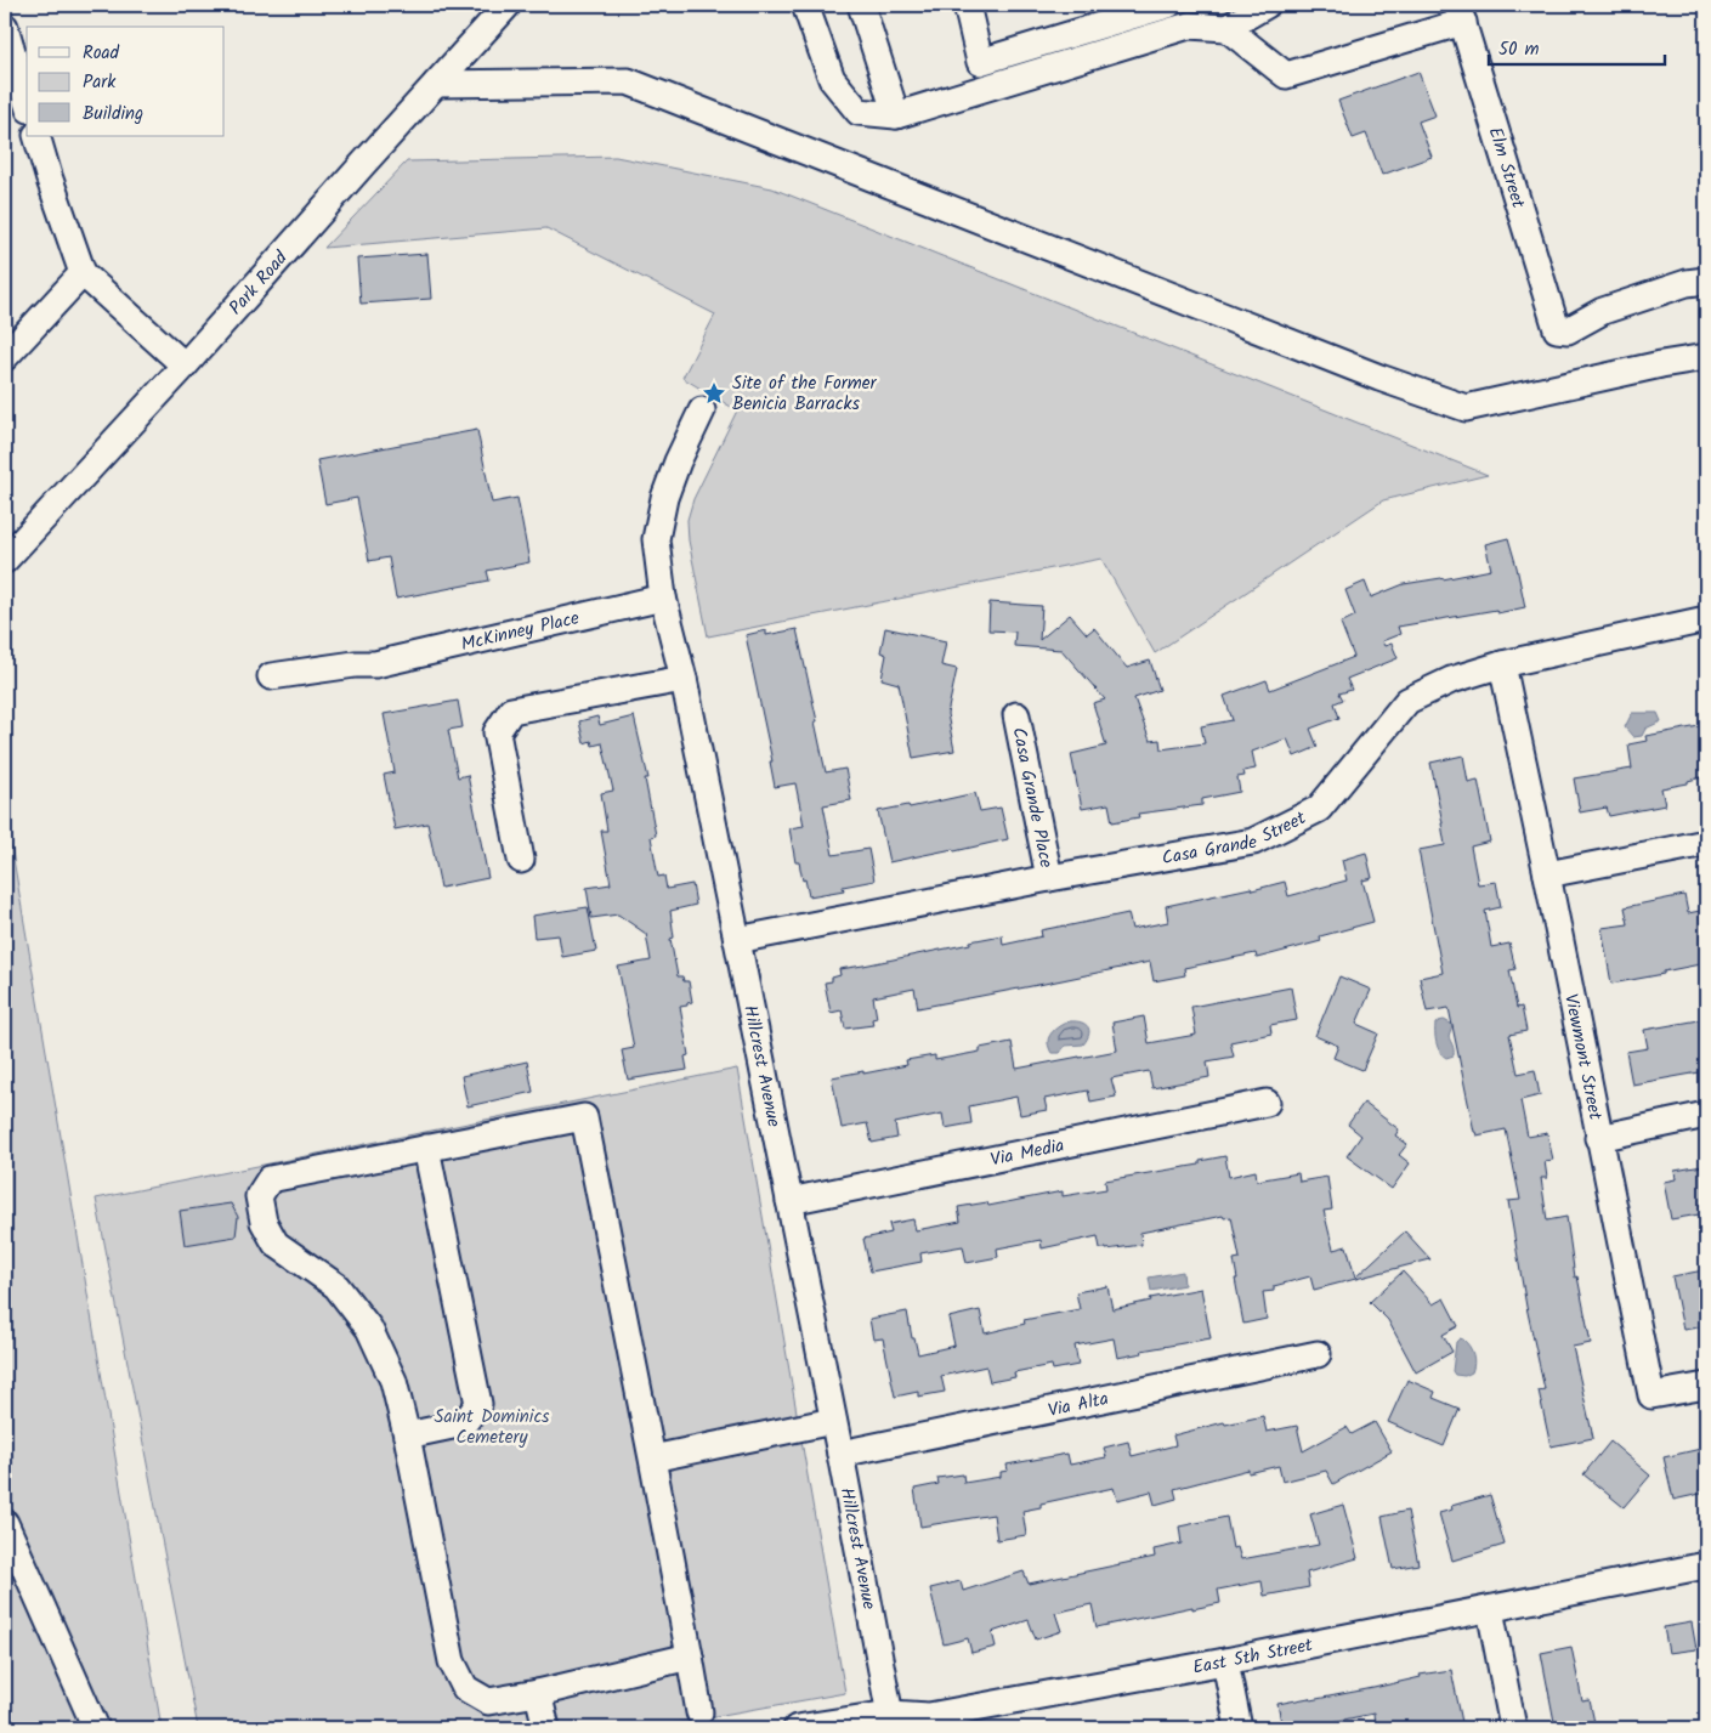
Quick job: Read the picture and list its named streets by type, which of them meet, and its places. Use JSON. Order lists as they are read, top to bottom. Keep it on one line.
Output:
{"streets":{"street":["Elm Street","Park Road","McKinney Place","Casa Grande Place","Casa Grande Street","Viewmont Street","Hillcrest Avenue","Via Media","Via Alta","East 5th Street"]},"crossings":[["McKinney Place","Hillcrest Avenue"],["Casa Grande Place","Casa Grande Street"],["Casa Grande Street","Viewmont Street"],["Casa Grande Street","Hillcrest Avenue"],["Hillcrest Avenue","Via Media"],["Hillcrest Avenue","Via Alta"],["Hillcrest Avenue","East 5th Street"]],"parks":["Saint Dominics Cemetery"],"places":{"place":["Site of the Former Benicia Barracks"]},"legend":["Road","Park","Building"],"scale_bar":"50 m"}
